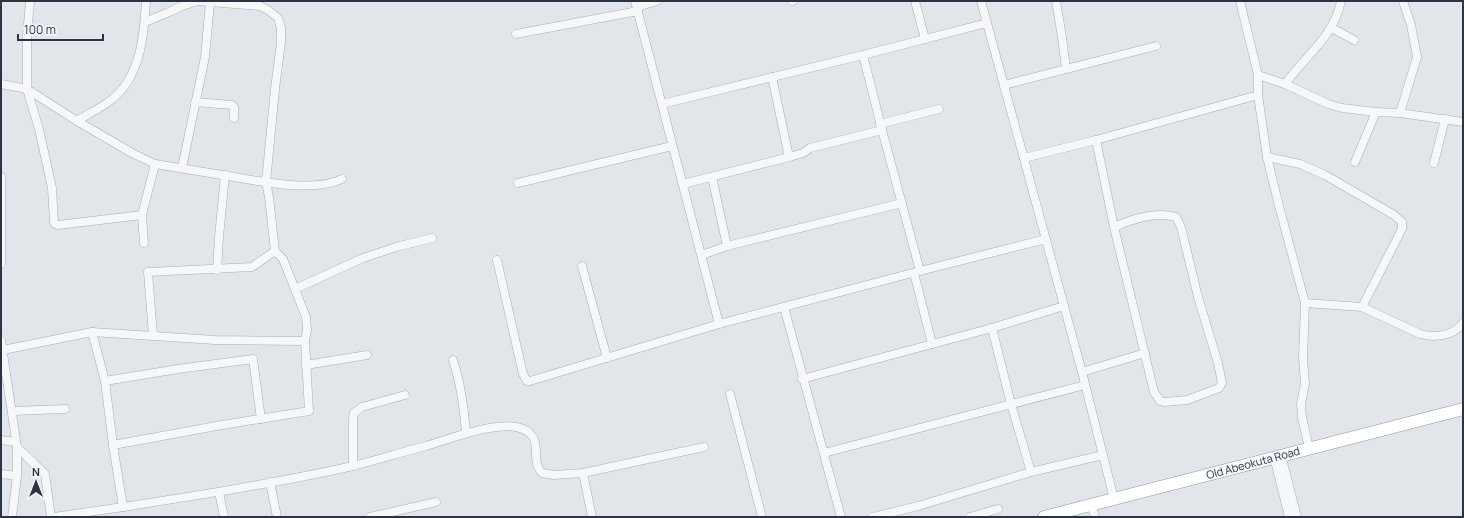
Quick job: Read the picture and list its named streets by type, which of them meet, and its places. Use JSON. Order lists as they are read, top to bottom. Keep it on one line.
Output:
{"streets":{"highway":["Old Abeokuta Road"]},"scale_bar":"100 m","north":"top"}
